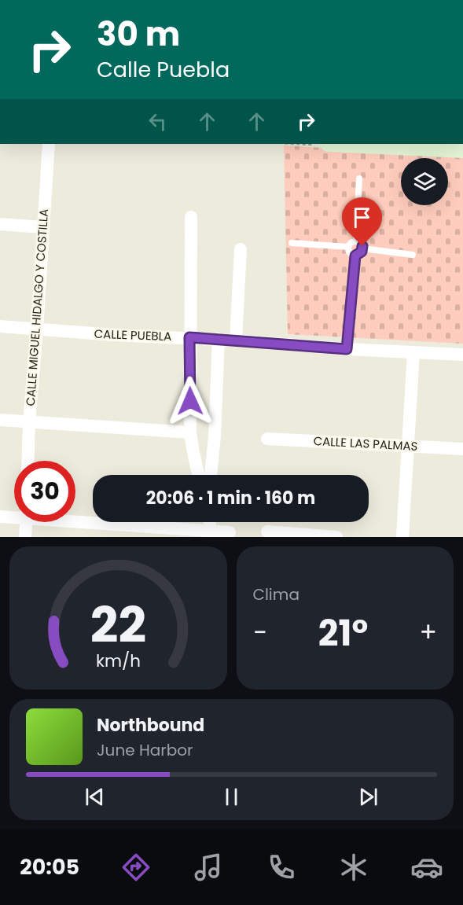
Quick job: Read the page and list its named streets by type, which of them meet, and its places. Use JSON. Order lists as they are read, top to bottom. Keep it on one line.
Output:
{"streets":{"street":["CALLE MIGUEL HIDALGO Y COSTILLA","CALLE PUEBLA","CALLE LAS PALMAS"]},"crossings":[["CALLE MIGUEL HIDALGO Y COSTILLA","CALLE PUEBLA"]],"page":{"turn":["30 m","Calle Puebla"],"limit":"30","trip":"20:06 · 1 min · 160 m","tile":"Clima","heat":["−","21°","+"],"song":["Northbound","June Harbor"],"tabs":"20:05","gauge":["22","km/h"]}}
